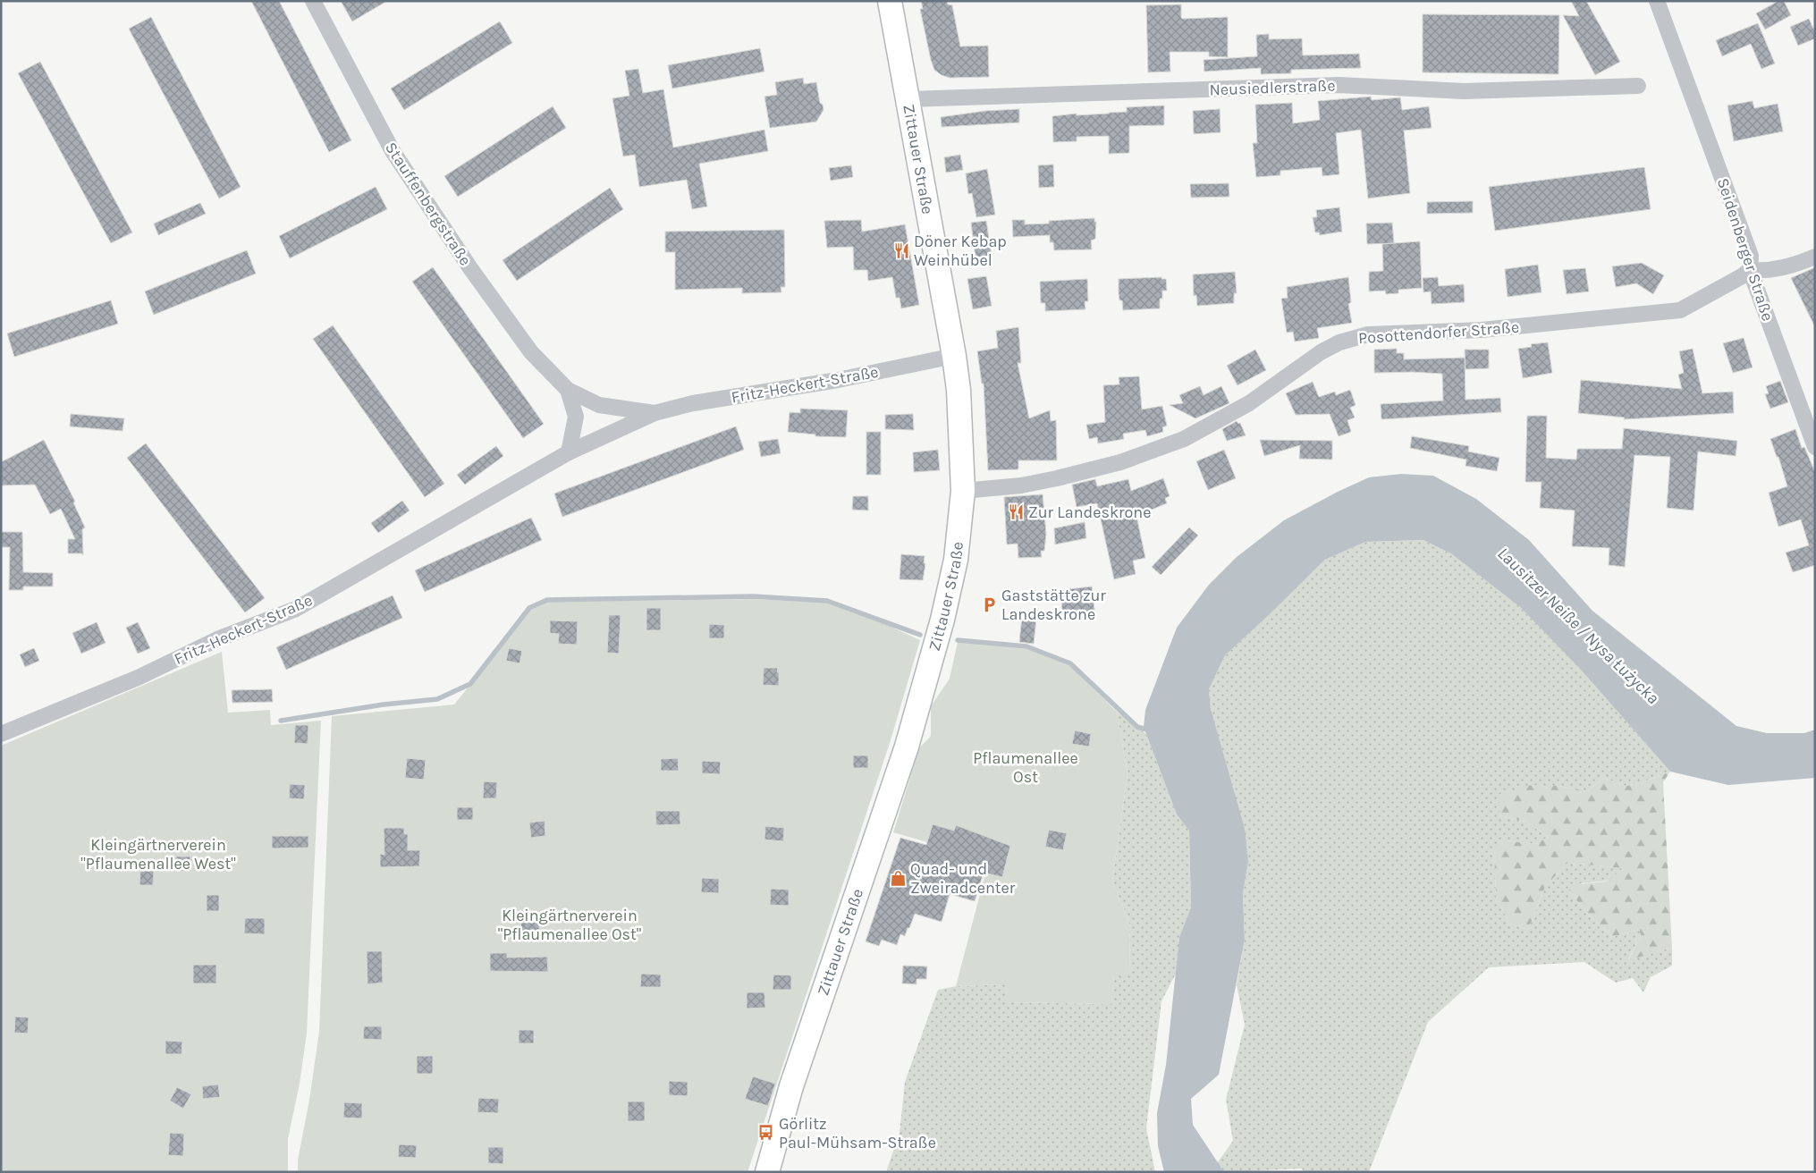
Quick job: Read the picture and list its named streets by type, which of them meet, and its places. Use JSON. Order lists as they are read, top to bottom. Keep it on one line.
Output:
{"streets":{"main road":["Zittauer Straße"],"street":["Neusiedlerstraße","Stauffenbergstraße","Seidenberger Straße","Posottendorfer Straße","Fritz-Heckert-Straße"]},"crossings":[["Neusiedlerstraße","Zittauer Straße"],["Zittauer Straße","Posottendorfer Straße"],["Zittauer Straße","Fritz-Heckert-Straße"],["Stauffenbergstraße","Fritz-Heckert-Straße"],["Seidenberger Straße","Posottendorfer Straße"]],"water":["Lausitzer Neiße / Nysa Łużycka"],"parks":["Pflaumenallee Ost","Kleingärtnerverein \"Pflaumenallee West\"","Kleingärtnerverein \"Pflaumenallee Ost\""],"places":{"restaurant":["Döner Kebap Weinhübel","Zur Landeskrone"],"parking":["Gaststätte zur Landeskrone"],"shop":["Quad- und Zweiradcenter"],"bus stop":["Görlitz Paul-Mühsam-Straße"]}}
